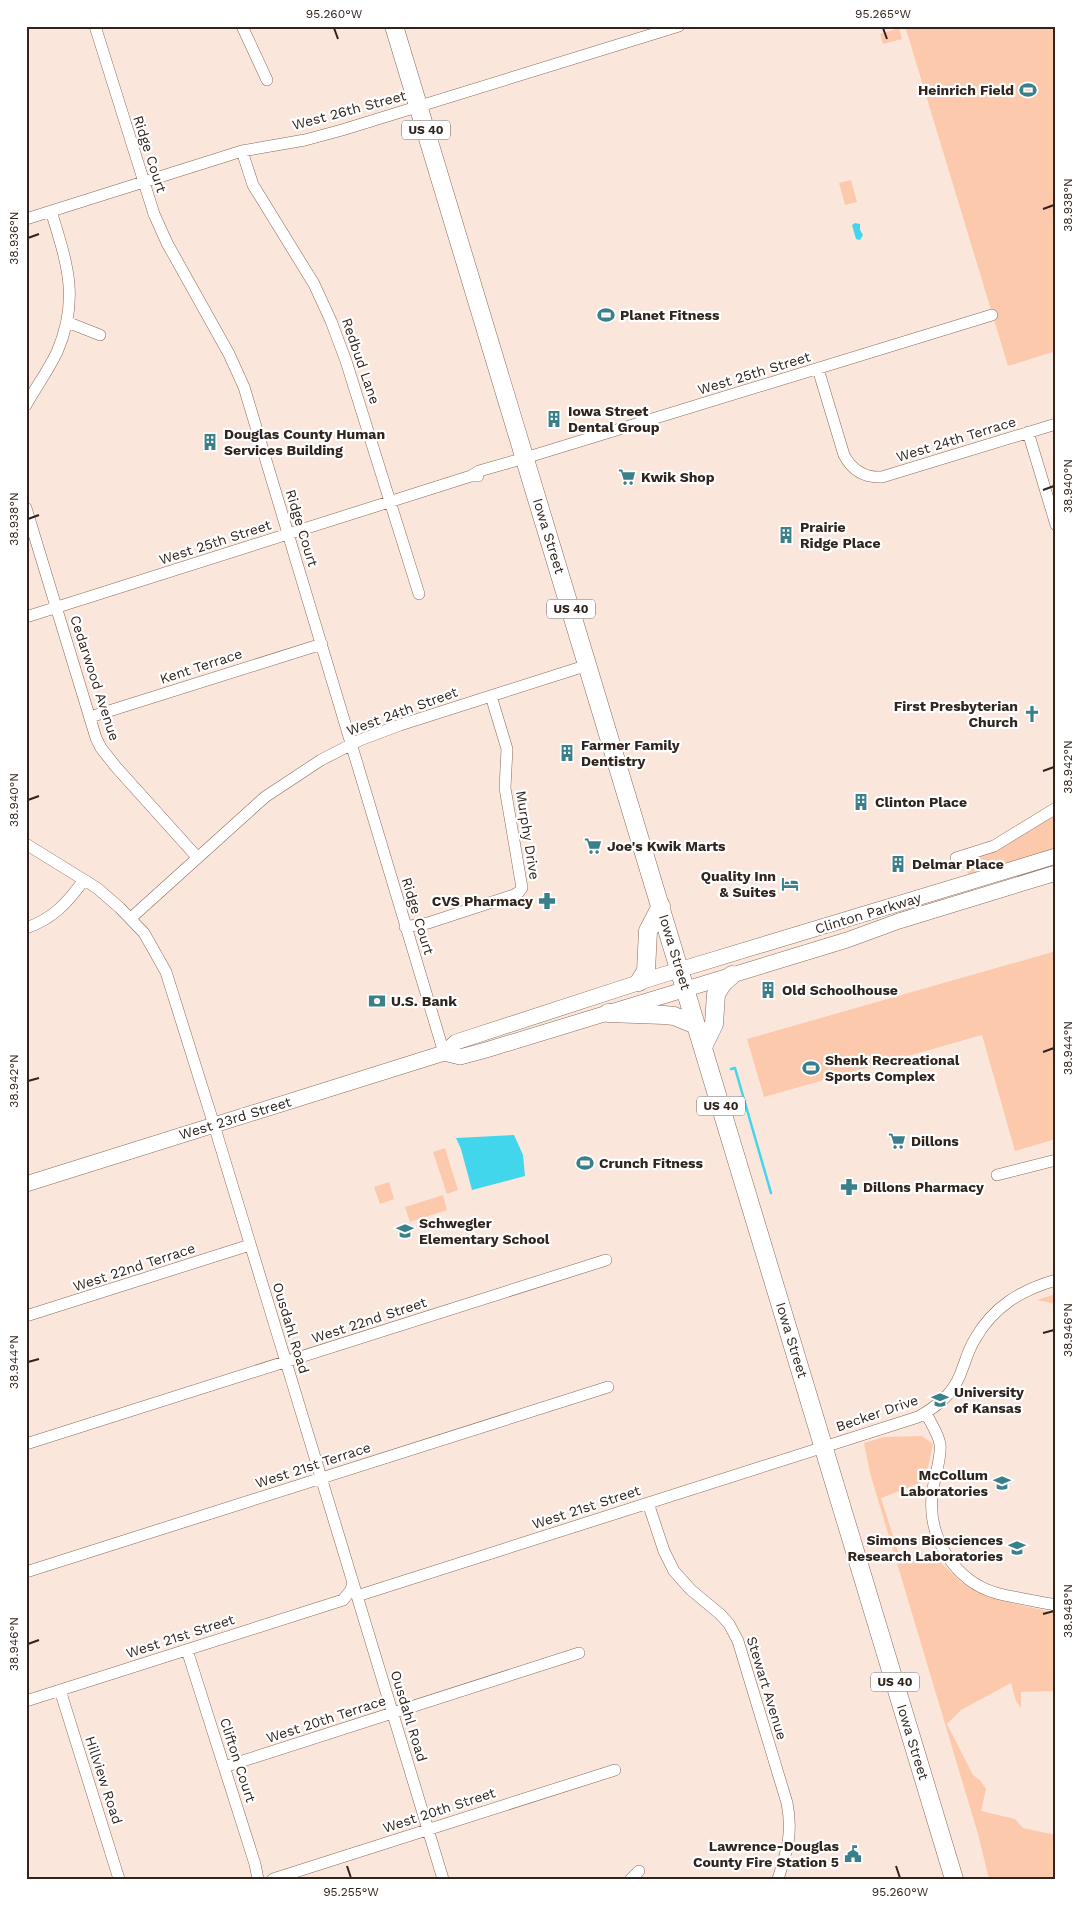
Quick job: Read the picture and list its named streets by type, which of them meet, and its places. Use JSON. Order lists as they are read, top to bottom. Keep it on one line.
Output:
{"streets":{"highway":["US 40","Iowa Street"],"main road":["Clinton Parkway","West 23rd Street"],"street":["West 26th Street","Ridge Court","Redbud Lane","West 25th Street","West 24th Terrace","Kent Terrace","Cedarwood Avenue","West 24th Street","Murphy Drive","West 22nd Terrace","West 22nd Street","Ousdahl Road","Becker Drive","West 21st Terrace","West 21st Street","Stewart Avenue","West 20th Terrace","Clifton Court","Hillview Road","West 20th Street"]},"crossings":[["West 26th Street","Ridge Court"],["West 26th Street","Redbud Lane"],["West 26th Street","Iowa Street"],["Ridge Court","West 25th Street"],["Ridge Court","Kent Terrace"],["Ridge Court","West 24th Street"],["Ridge Court","Murphy Drive"],["Ridge Court","West 23rd Street"],["Redbud Lane","West 25th Street"],["West 25th Street","West 24th Terrace"],["West 25th Street","Iowa Street"],["West 25th Street","Cedarwood Avenue"],["Iowa Street","West 24th Street"],["Iowa Street","Clinton Parkway"],["Iowa Street","West 23rd Street"],["Iowa Street","Becker Drive"],["Iowa Street","West 21st Street"],["Kent Terrace","Cedarwood Avenue"],["Cedarwood Avenue","West 24th Street"],["West 24th Street","Murphy Drive"],["West 24th Street","Ousdahl Road"],["Clinton Parkway","West 23rd Street"],["West 23rd Street","Ousdahl Road"],["West 22nd Terrace","Ousdahl Road"],["West 22nd Street","Ousdahl Road"],["Ousdahl Road","West 21st Terrace"],["Ousdahl Road","West 21st Street"],["Ousdahl Road","West 20th Terrace"],["Ousdahl Road","West 20th Street"],["Becker Drive","West 21st Street"],["West 21st Street","Stewart Avenue"],["West 21st Street","Clifton Court"],["West 21st Street","Hillview Road"],["West 20th Terrace","Clifton Court"]],"places":{"sports":["Heinrich Field","Planet Fitness","Shenk Recreational Sports Complex","Crunch Fitness"],"building":["Iowa Street Dental Group","Douglas County Human Services Building","Prairie Ridge Place","Farmer Family Dentistry","Clinton Place","Delmar Place","Old Schoolhouse"],"supermarket":["Kwik Shop","Joe's Kwik Marts","Dillons"],"church":["First Presbyterian Church"],"hotel":["Quality Inn & Suites"],"pharmacy":["CVS Pharmacy","Dillons Pharmacy"],"bank":["U.S. Bank"],"school or university":["Schwegler Elementary School","University of Kansas","McCollum Laboratories","Simons Biosciences Research Laboratories"],"public building":["Lawrence-Douglas County Fire Station 5"]},"coordinates":["95.260°W","95.265°W","38.938°N","38.936°N","38.940°N","38.942°N","38.944°N","38.946°N","38.948°N","95.255°W"]}
